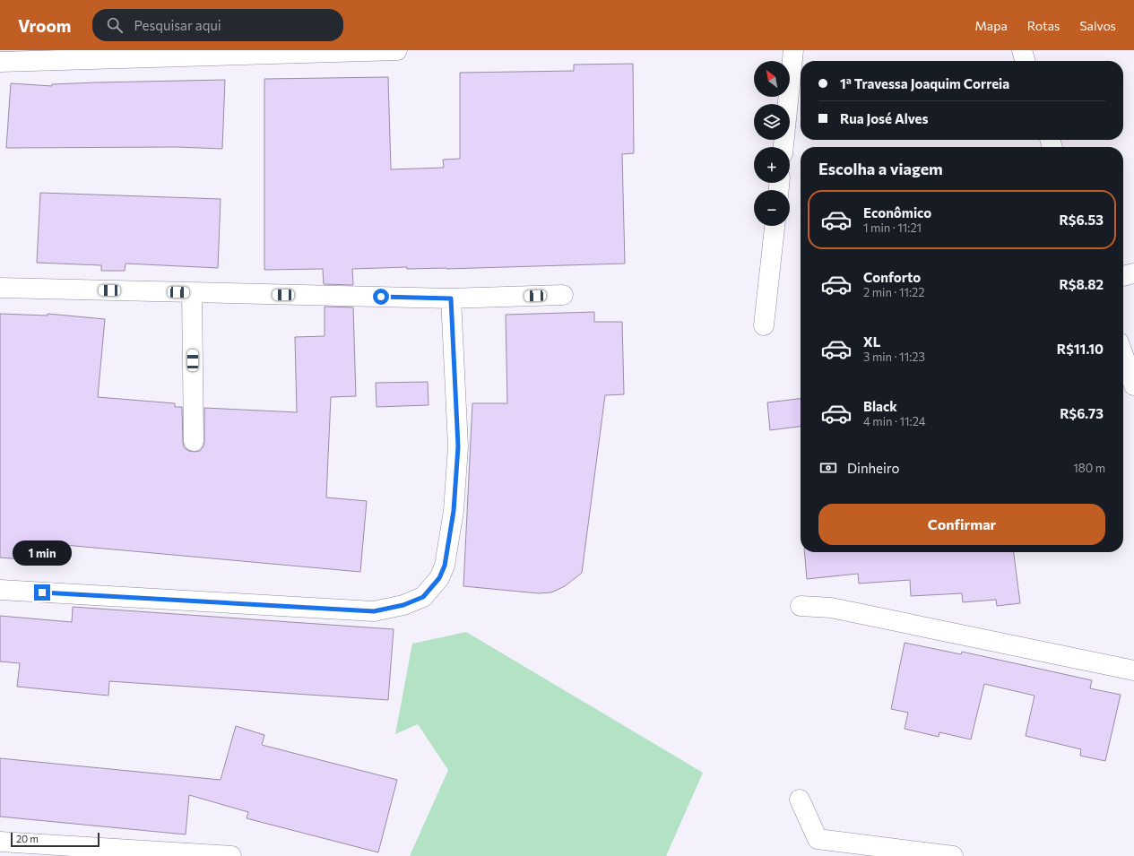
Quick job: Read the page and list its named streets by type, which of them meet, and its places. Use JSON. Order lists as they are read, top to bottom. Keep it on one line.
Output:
{"scale_bar":"20 m","north":"top left","page":{"header":"Vroom","search":"Pesquisar aqui","nav":["Mapa","Rotas","Salvos"],"map_buttons":["+","−"],"banner":["1ª Travessa Joaquim Correia","Rua José Alves"],"heading":"Escolha a viagem","list":[{"name":"Econômico","note":"1 min · 11:21","value":"R$6.53"},{"name":"Conforto","note":"2 min · 11:22","value":"R$8.82"},{"name":"XL","note":"3 min · 11:23","value":"R$11.10"},{"name":"Black","note":"4 min · 11:24","value":"R$6.73"}],"pay":["Dinheiro","180 m"],"buttons":"Confirmar","bubble":"1 min","scale":"20 m"}}
